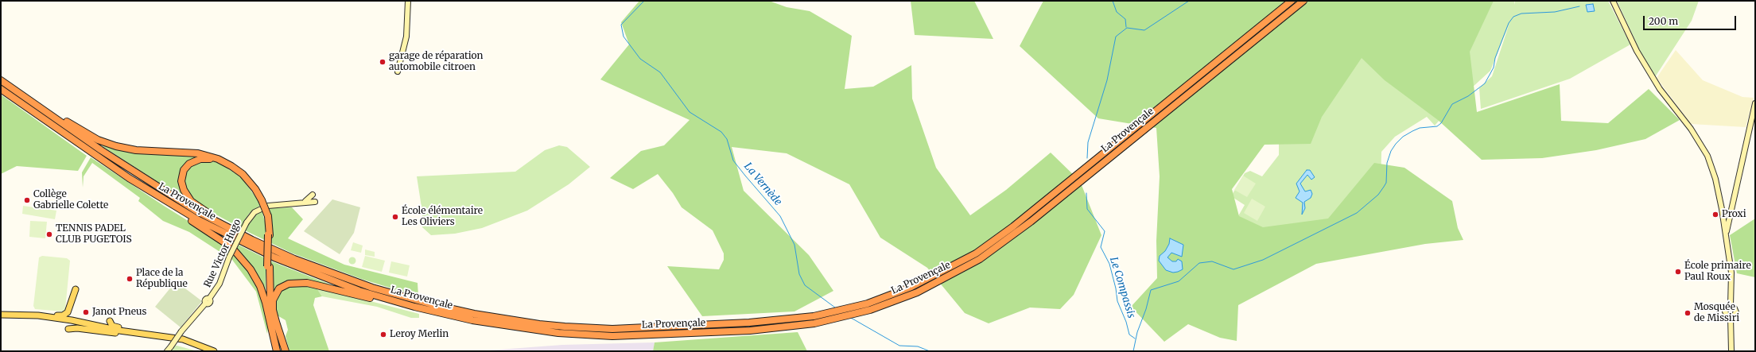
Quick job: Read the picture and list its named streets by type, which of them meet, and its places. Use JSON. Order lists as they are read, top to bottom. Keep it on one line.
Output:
{"streets":{"highway":["La Provençale"],"street":["Rue Victor Hugo"]},"water":["La Vernède","Le Compassis"],"places":["garage de réparation automobile citroen","Collège Gabrielle Colette","Proxi","École élémentaire Les Oliviers","TENNIS PADEL CLUB PUGETOIS","École primaire Paul Roux","Place de la République","Janot Pneus","Mosquée de Missiri","Leroy Merlin"],"scale_bar":"200 m"}
